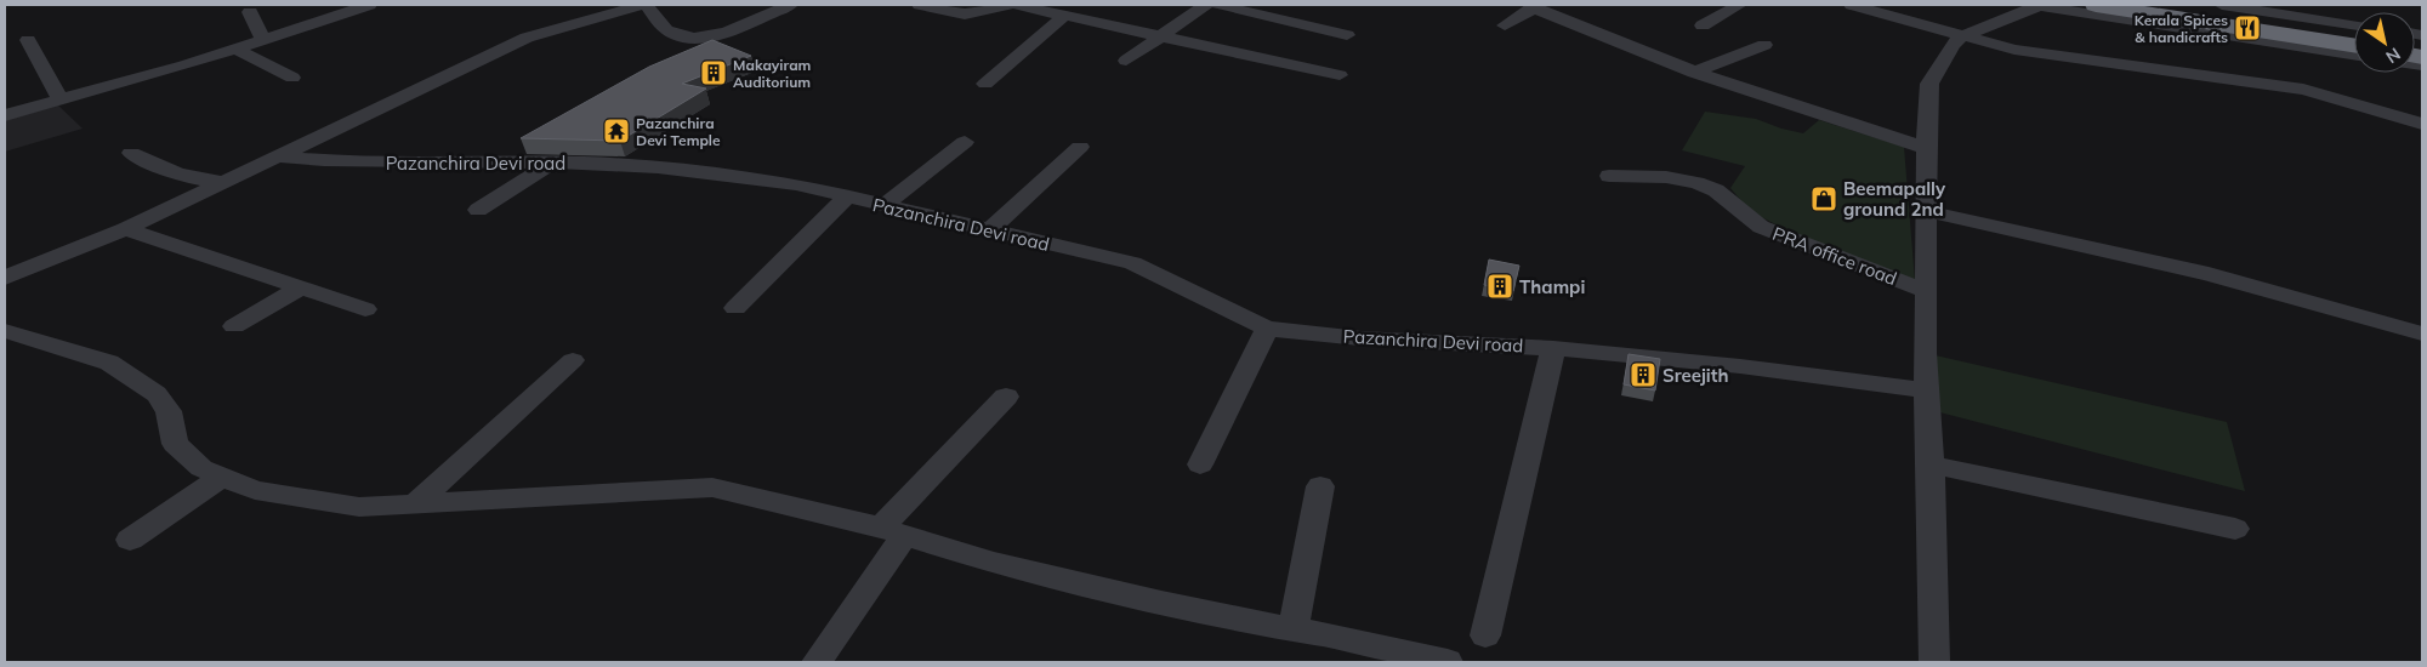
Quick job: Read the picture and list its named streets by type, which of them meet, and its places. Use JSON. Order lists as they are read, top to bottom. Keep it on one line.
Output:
{"streets":{"street":["Pazanchira Devi road","PRA office road"]},"places":{"restaurant":["Kerala Spices & handicrafts"],"building":["Makayiram Auditorium","Thampi","Sreejith"],"temple":["Pazanchira Devi Temple"],"shop":["Beemapally ground 2nd"]},"north":"bottom right"}
